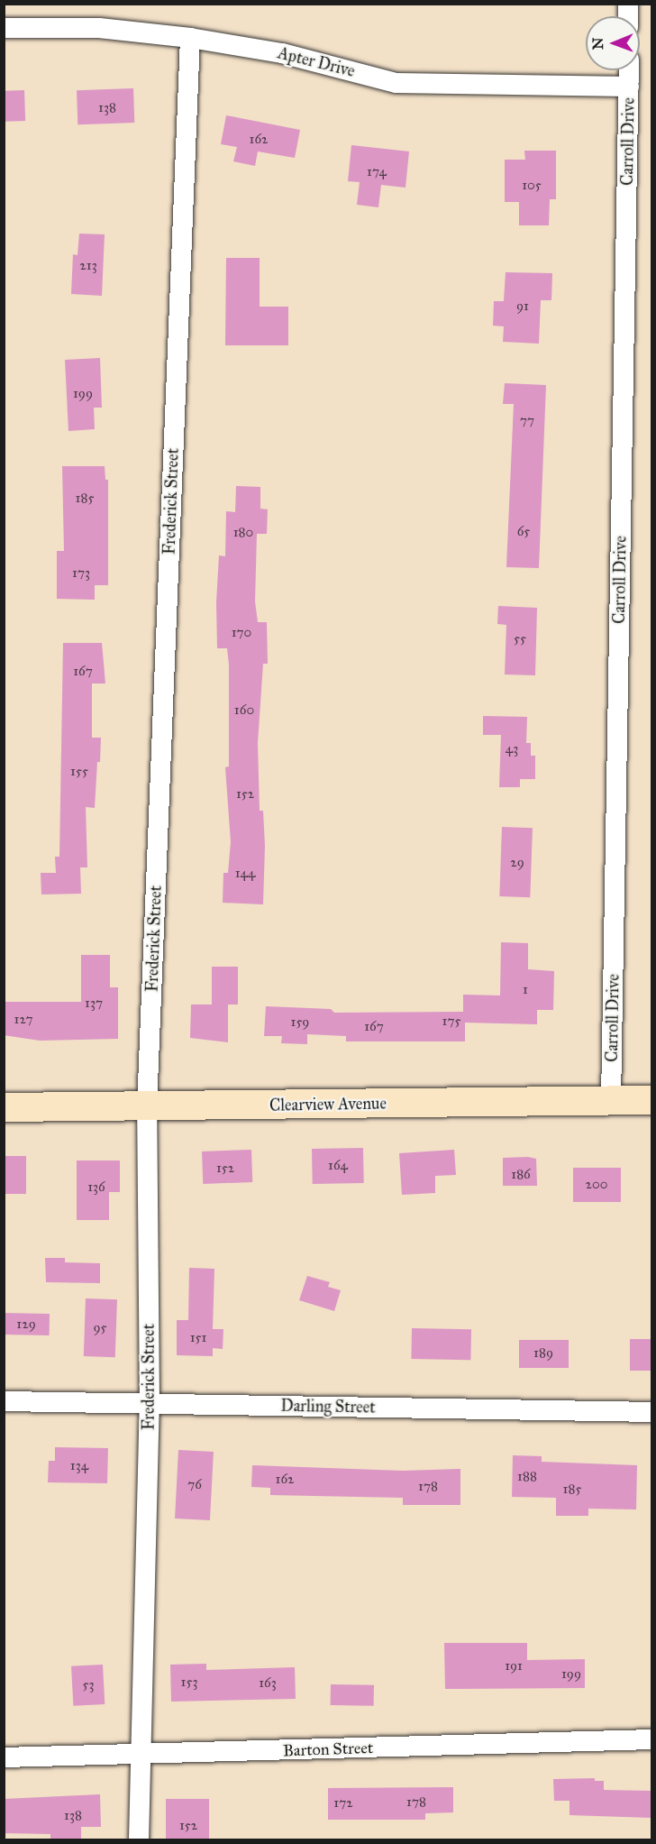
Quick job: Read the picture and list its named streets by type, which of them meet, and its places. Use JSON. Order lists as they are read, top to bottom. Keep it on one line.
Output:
{"streets":{"street":["Apter Drive","Carroll Drive","Frederick Street","Clearview Avenue","Darling Street","Barton Street"]},"crossings":[["Apter Drive","Carroll Drive"],["Apter Drive","Frederick Street"],["Carroll Drive","Clearview Avenue"],["Frederick Street","Clearview Avenue"],["Frederick Street","Darling Street"],["Frederick Street","Barton Street"]],"house_numbers":["138","162","174","105","213","91","199","77","185","65","180","173","170","55","167","160","43","155","152","29","144","1","137","127","175","159","167","164","152","186","200","136","129","95","151","189","134","188","162","76","178","185","191","199","153","163","53","178","172","138","152"],"north":"left"}
